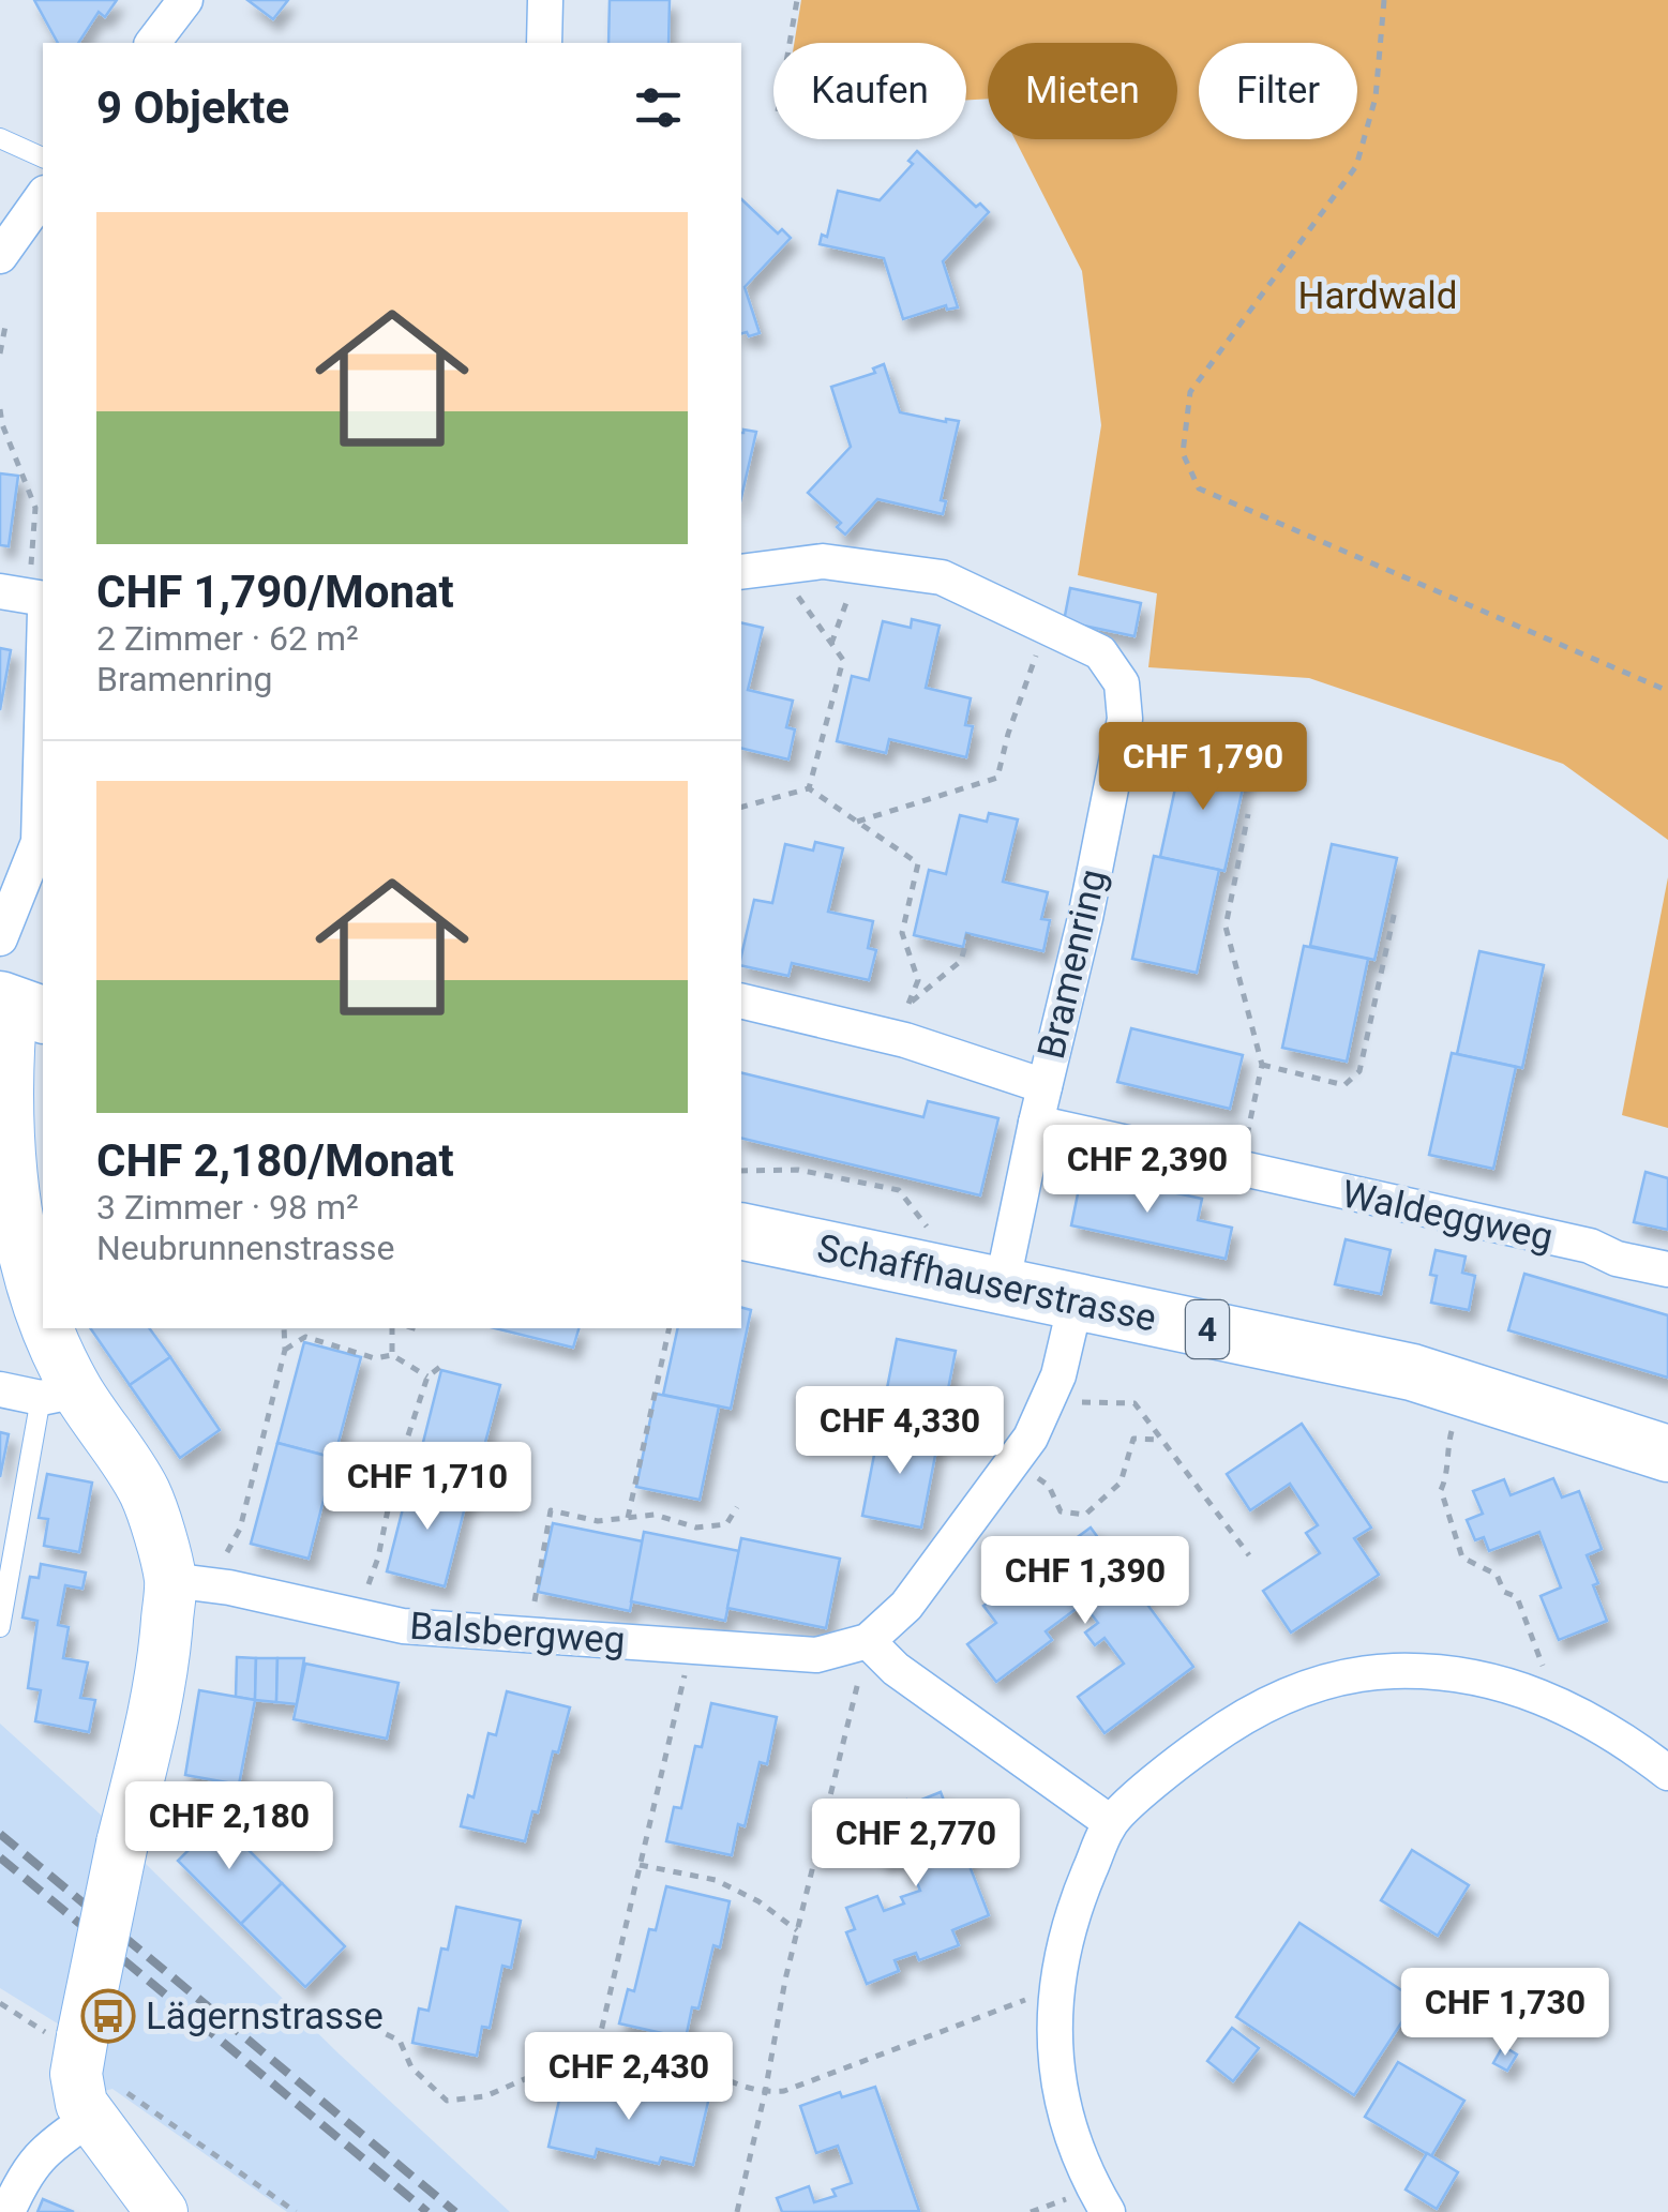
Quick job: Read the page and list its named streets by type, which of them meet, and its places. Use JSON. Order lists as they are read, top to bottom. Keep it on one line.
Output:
{"streets":{"main road":["Schaffhauserstrasse","4"],"street":["Bramenring","Waldeggweg","Balsbergweg"]},"crossings":[["Bramenring","Waldeggweg"],["Bramenring","Schaffhauserstrasse"],["Schaffhauserstrasse","Balsbergweg"]],"parks":["Hardwald"],"places":{"bus stop":["Lägernstrasse"]},"page":{"chip":["Kaufen","Mieten","Filter"],"heading":"9 Objekte","list":[{"name":"CHF 1,790/Monat","note":"2 Zimmer · 62 m² · Bramenring"},{"name":"CHF 2,180/Monat","note":"3 Zimmer · 98 m² · Neubrunnenstrasse"}],"price":["CHF 1,790","CHF 2,390","CHF 4,330","CHF 1,710","CHF 1,390","CHF 2,180","CHF 2,770","CHF 1,730","CHF 2,430"]}}
